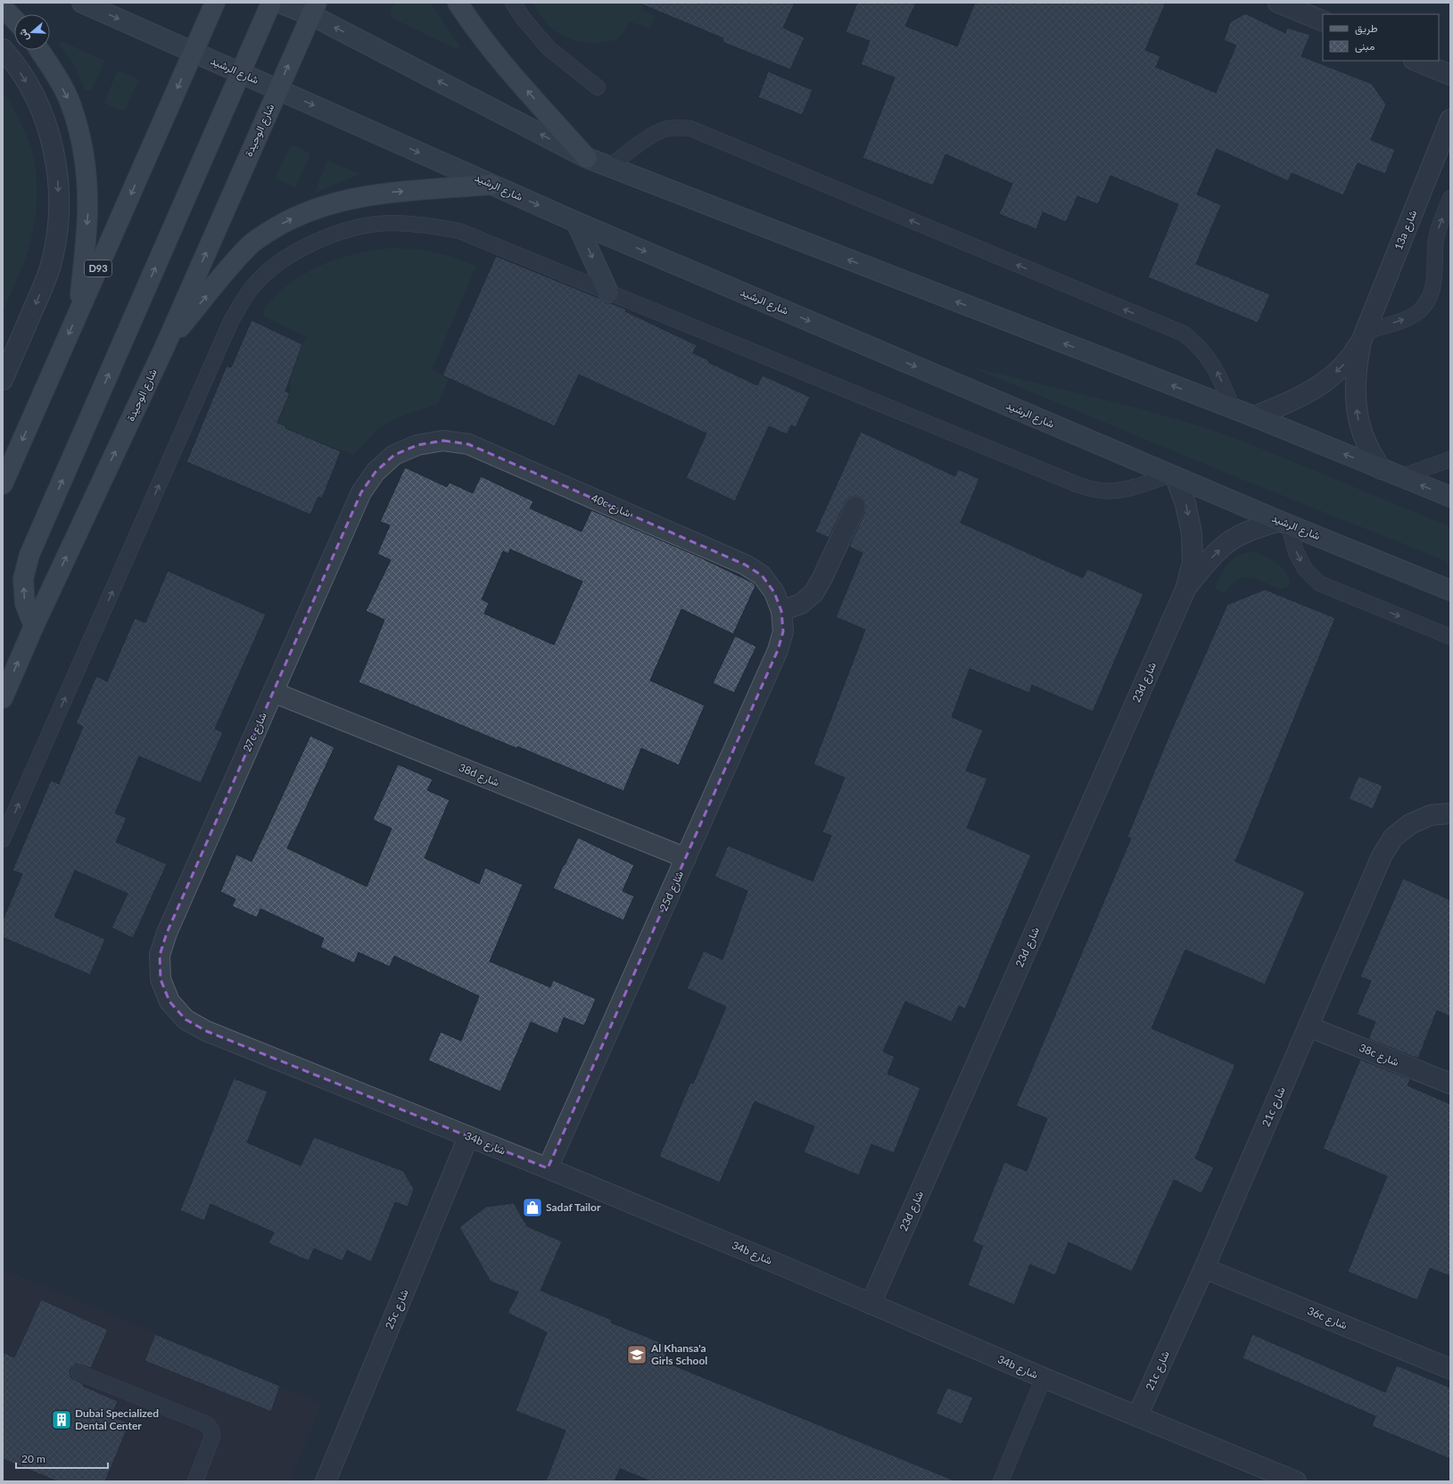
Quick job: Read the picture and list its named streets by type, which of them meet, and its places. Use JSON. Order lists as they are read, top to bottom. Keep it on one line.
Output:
{"streets":{"main road":["شارع الرشيد","شارع الوحيدة","D93"],"street":["13a شارع","40c شارع","23d شارع","27c شارع","38d شارع","25d شارع","38c شارع","21c شارع","34b شارع","25c شارع","36c شارع"]},"crossings":[["شارع الرشيد","شارع الوحيدة"],["شارع الرشيد","D93"],["شارع الرشيد","23d شارع"],["40c شارع","27c شارع"],["40c شارع","25d شارع"],["23d شارع","34b شارع"],["27c شارع","38d شارع"],["27c شارع","34b شارع"],["38d شارع","25d شارع"],["25d شارع","34b شارع"],["38c شارع","21c شارع"],["21c شارع","34b شارع"],["21c شارع","36c شارع"],["34b شارع","25c شارع"]],"places":{"shop":["Sadaf Tailor"],"school or university":["Al Khansa'a Girls School"],"building":["Dubai Specialized Dental Center"]},"legend":["طريق","مبنى"],"scale_bar":"20 m","north":"left"}
